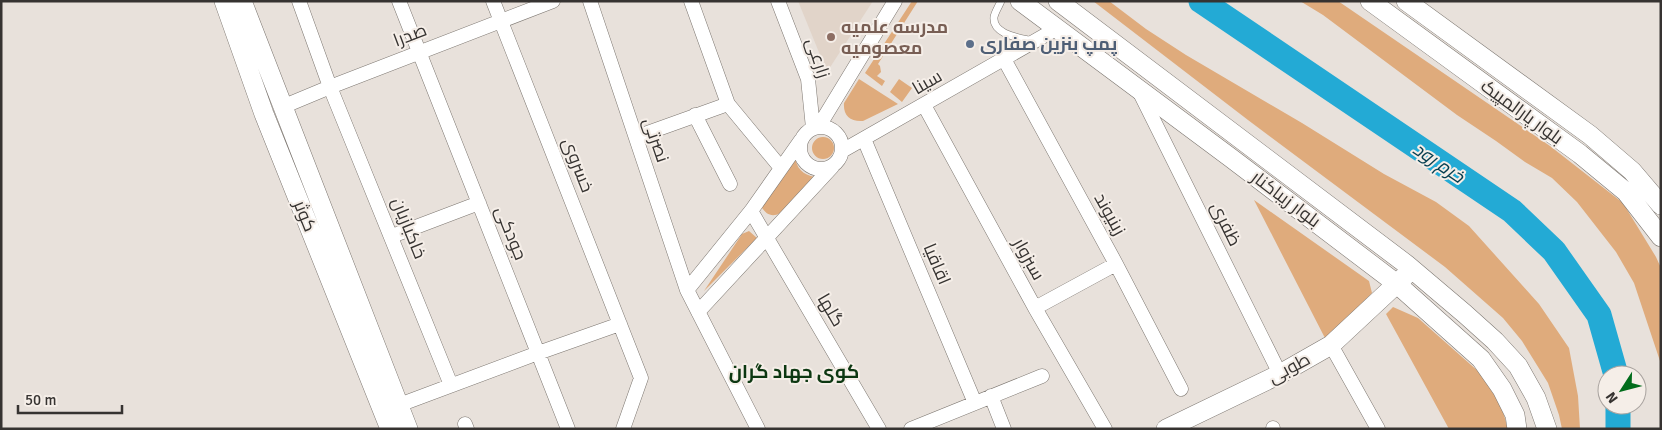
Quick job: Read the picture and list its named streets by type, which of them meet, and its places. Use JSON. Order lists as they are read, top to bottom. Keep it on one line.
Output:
{"streets":{"main road":["بلوار پارالمپیک","بلوار زیباکنار","کوثر","طوبی"],"street":["صدرا","زارعی","سینا","نصرتی","خسروی","زینیوند","ظفری","خاکبازیان","جودکی","سبزوار","اقاقیا","گلها"]},"crossings":[["صدرا","خسروی"],["صدرا","کوثر"],["صدرا","خاکبازیان"],["صدرا","جودکی"],["زارعی","سینا"],["سینا","بلوار زیباکنار"],["سینا","زینیوند"],["سینا","سبزوار"],["سینا","اقاقیا"],["بلوار زیباکنار","ظفری"],["بلوار زیباکنار","طوبی"],["ظفری","طوبی"]],"districts":["کوی جهاد گران"],"water":["خرم رود"],"places":["مدرسه علمیه معصومیه","پمپ بنزین صفاری"],"scale_bar":"50 m","north":"bottom left"}
